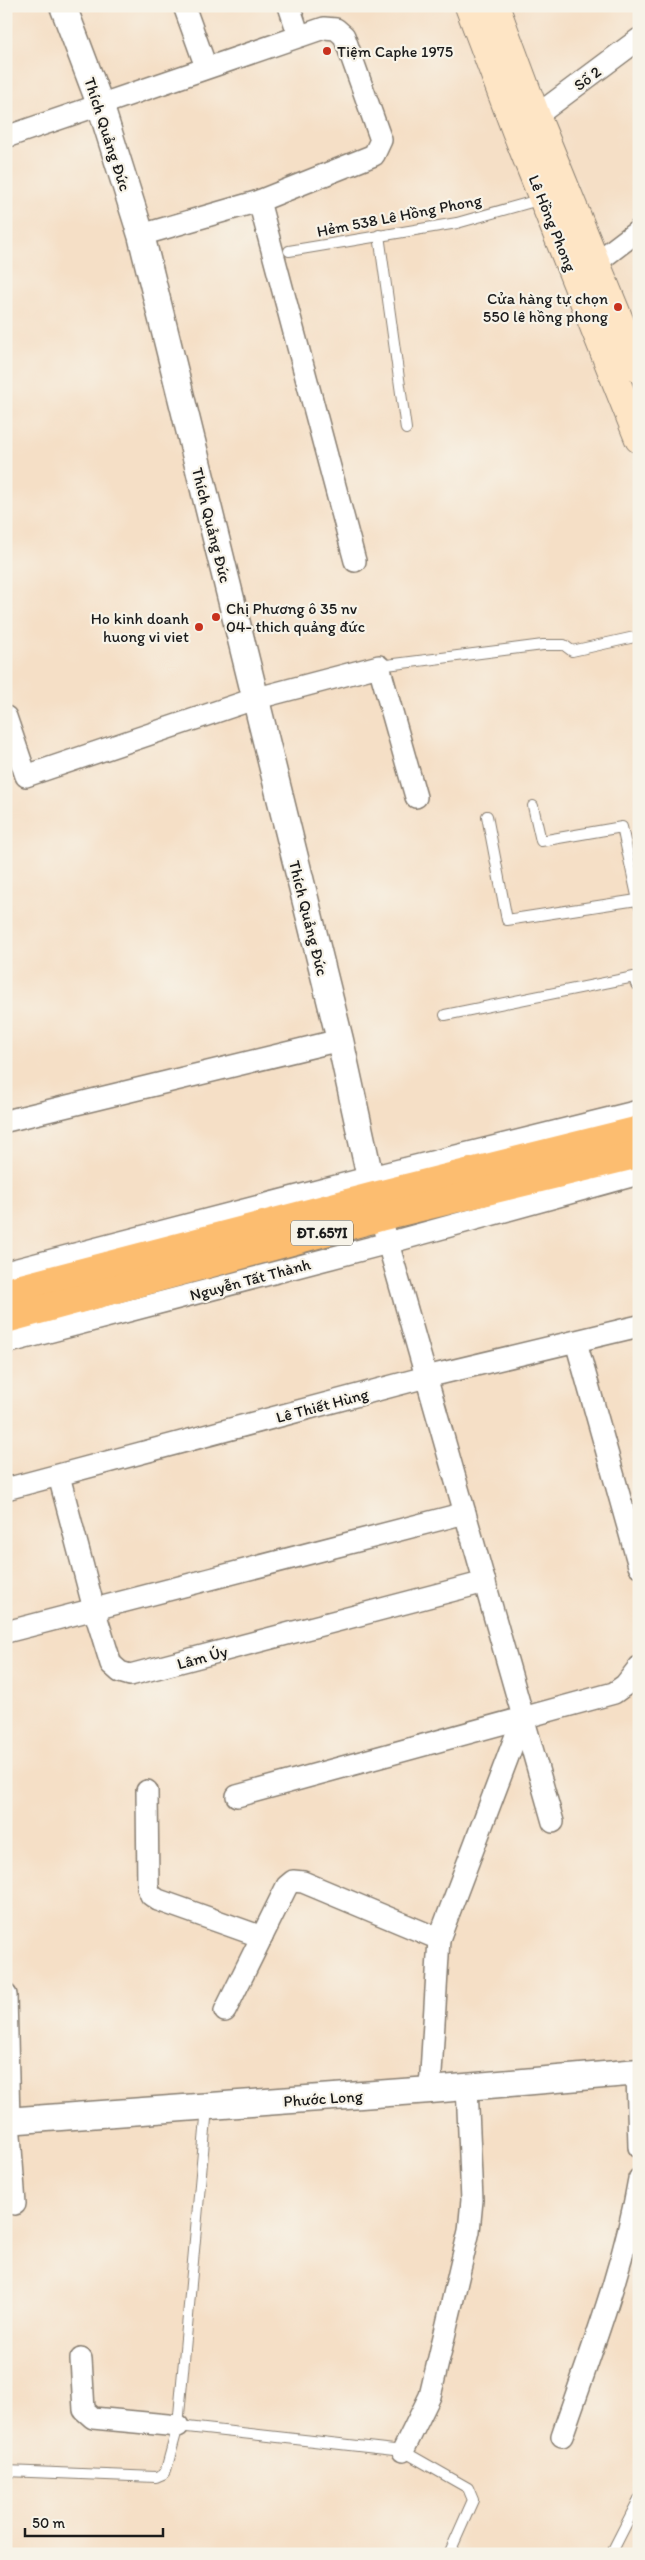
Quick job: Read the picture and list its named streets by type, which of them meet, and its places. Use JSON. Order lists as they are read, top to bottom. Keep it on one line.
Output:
{"streets":{"main road":["Lê Hồng Phong","ĐT.657I","Nguyễn Tất Thành"],"street":["Số 2","Thích Quảng Đức","Lê Thiết Hùng","Lâm Úy","Phước Long"],"lane":["Hẻm 538 Lê Hồng Phong"]},"crossings":[["Số 2","Lê Hồng Phong"],["Thích Quảng Đức","Nguyễn Tất Thành"],["Hẻm 538 Lê Hồng Phong","Lê Hồng Phong"],["Lê Thiết Hùng","Lâm Úy"]],"places":["Tiệm Caphe 1975","Cửa hàng tự chọn 550 lê hồng phong","Chị Phương ô 35 nv 04- thich quảng đức","Ho kinh doanh huong vi viet"],"scale_bar":"50 m"}
